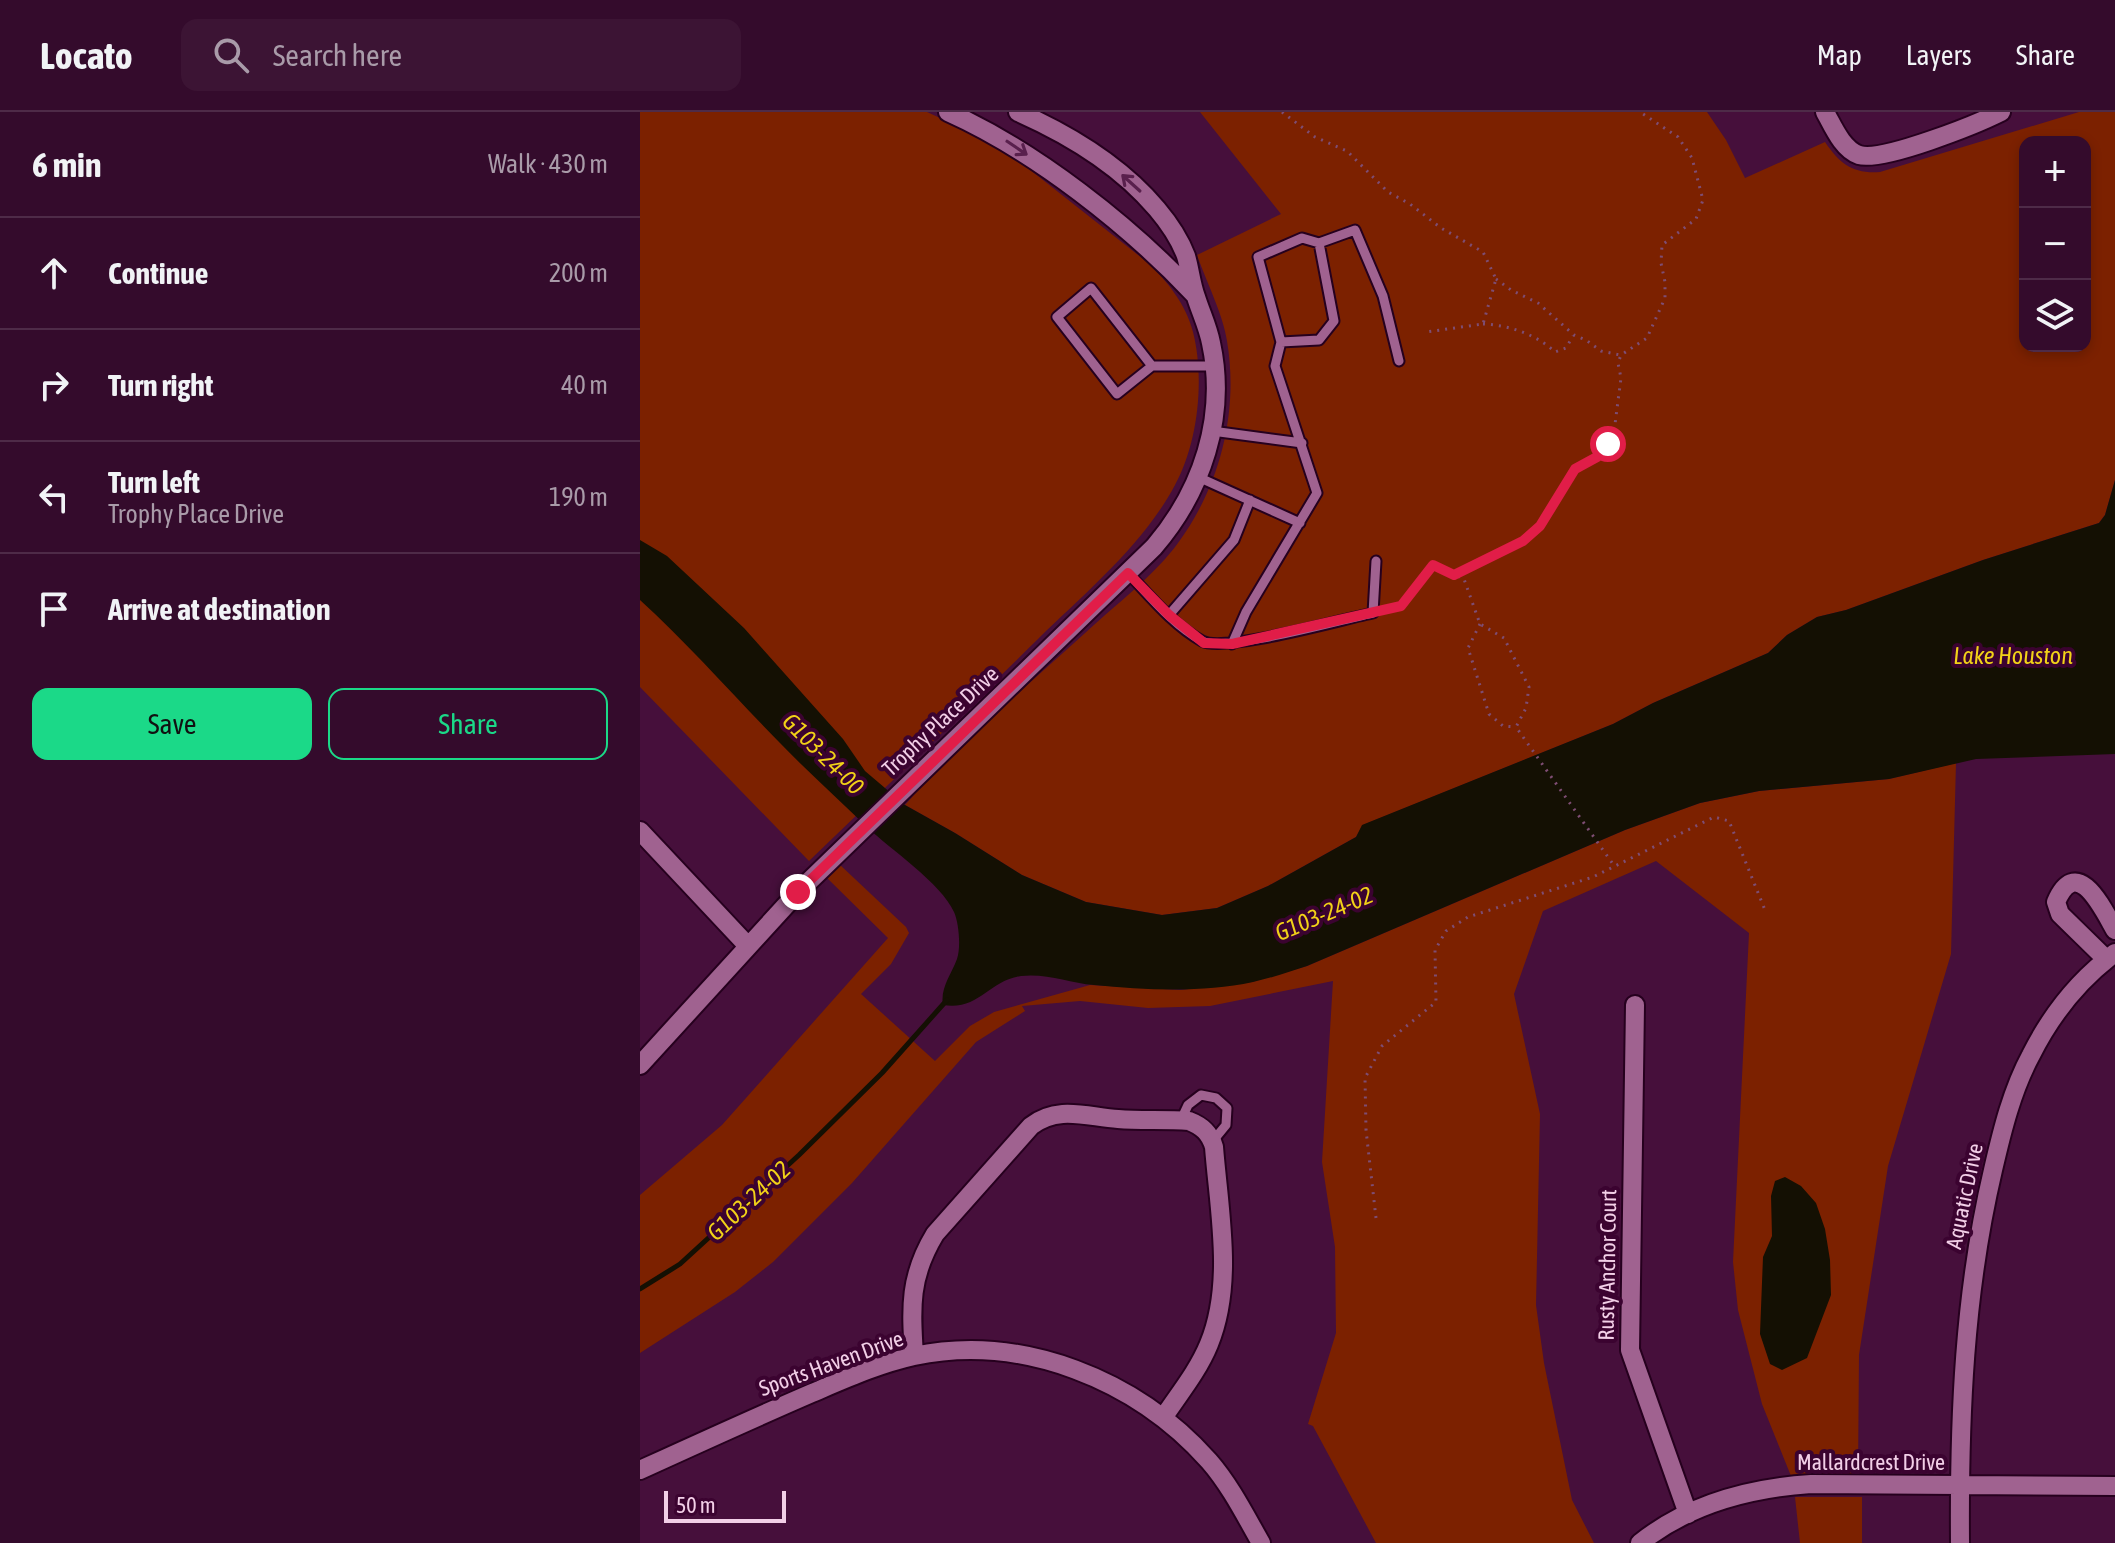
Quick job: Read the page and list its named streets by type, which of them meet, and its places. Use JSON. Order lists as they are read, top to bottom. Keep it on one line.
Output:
{"streets":{"street":["Trophy Place Drive","Aquatic Drive","Rusty Anchor Court","Sports Haven Drive","Mallardcrest Drive"]},"crossings":[["Aquatic Drive","Mallardcrest Drive"],["Rusty Anchor Court","Mallardcrest Drive"]],"water":["Lake Houston","G103-24-00","G103-24-02"],"scale_bar":"50 m","page":{"header":"Locato","search":"Search here","nav":["Map","Layers","Share"],"heading":["6 min","Walk · 430 m"],"map_buttons":["+","−"],"list":[["Continue","200 m"],["Turn right","40 m"],["Turn left","Trophy Place Drive","190 m"],"Arrive at destination"],"buttons":["Save","Share"],"scale":"50 m"}}
